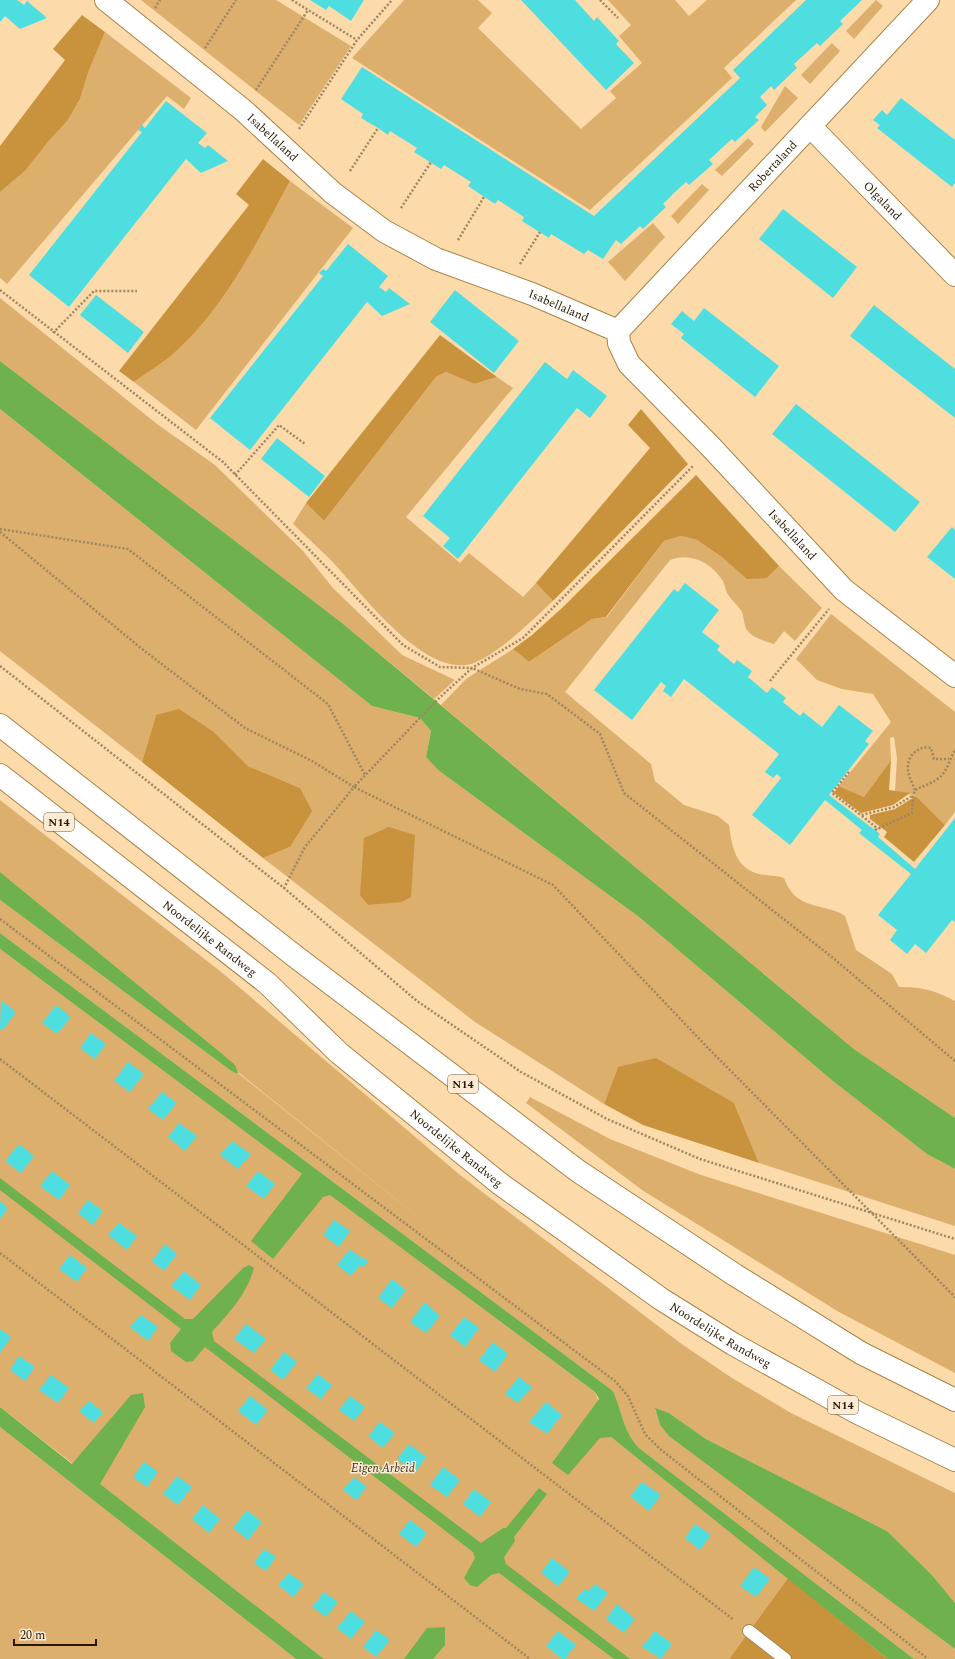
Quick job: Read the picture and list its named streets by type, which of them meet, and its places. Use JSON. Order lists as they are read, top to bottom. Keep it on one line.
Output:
{"streets":{"main road":["Isabellaland","Robertaland","Olgaland","N14","Noordelijke Randweg"]},"crossings":[["Isabellaland","Robertaland"],["Robertaland","Olgaland"]],"parks":["Eigen Arbeid"],"scale_bar":"20 m"}
